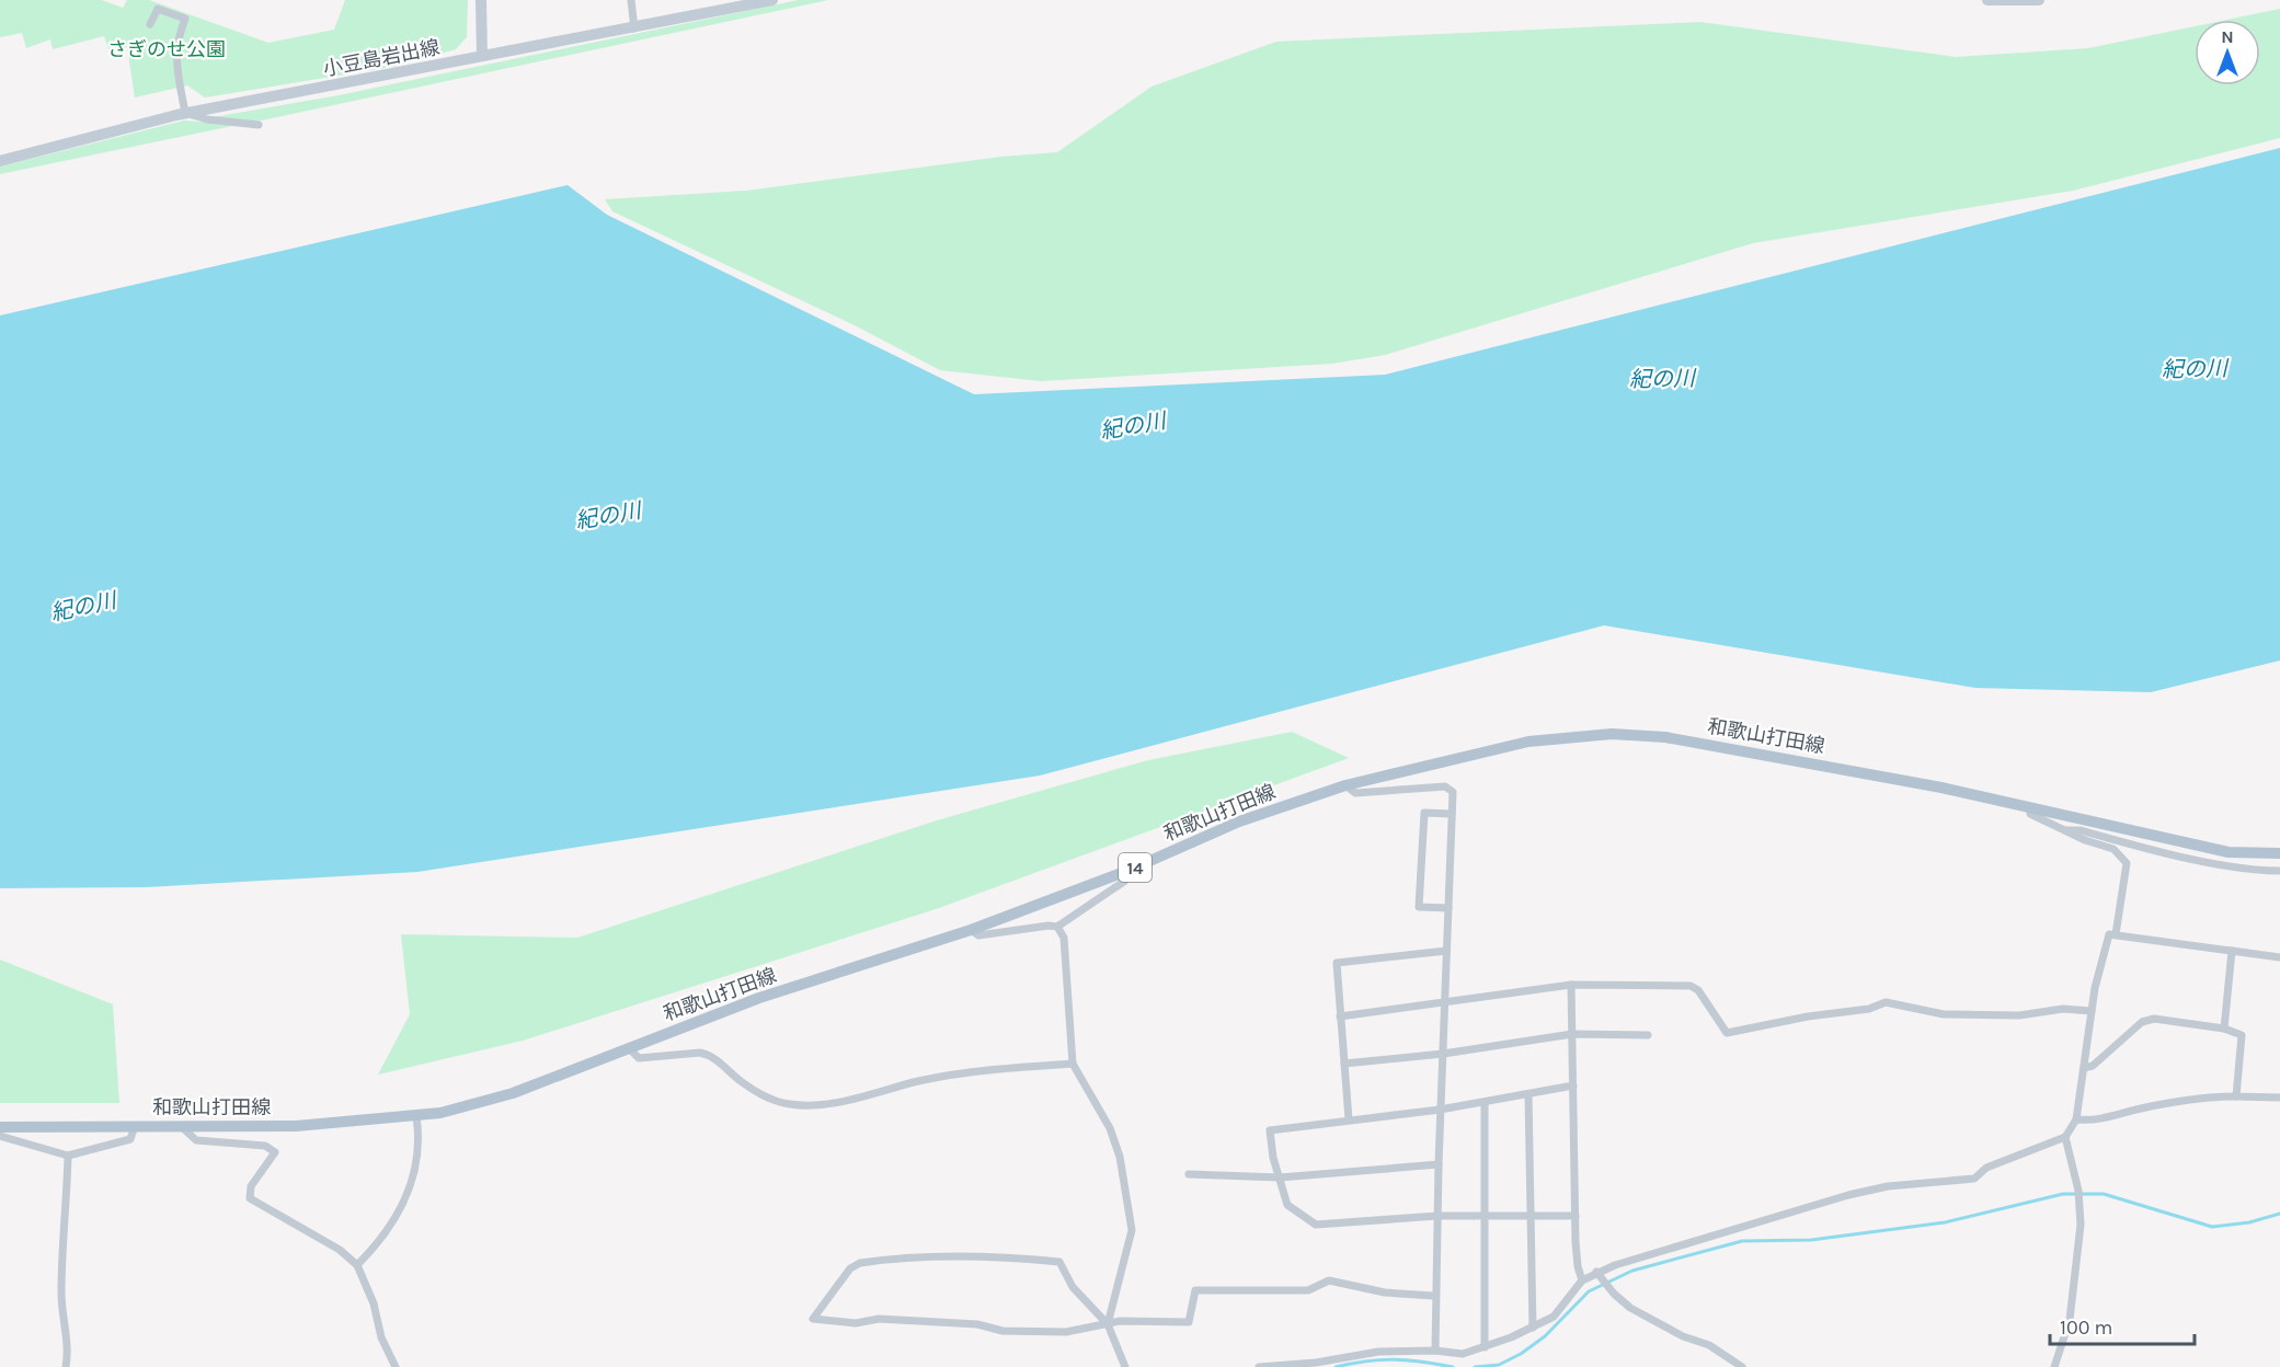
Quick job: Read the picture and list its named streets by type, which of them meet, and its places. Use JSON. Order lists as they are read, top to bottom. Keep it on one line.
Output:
{"streets":{"main road":["小豆島岩出線","和歌山打田線","14"]},"water":["紀の川"],"parks":["さぎのせ公園"],"scale_bar":"100 m","north":"top"}
